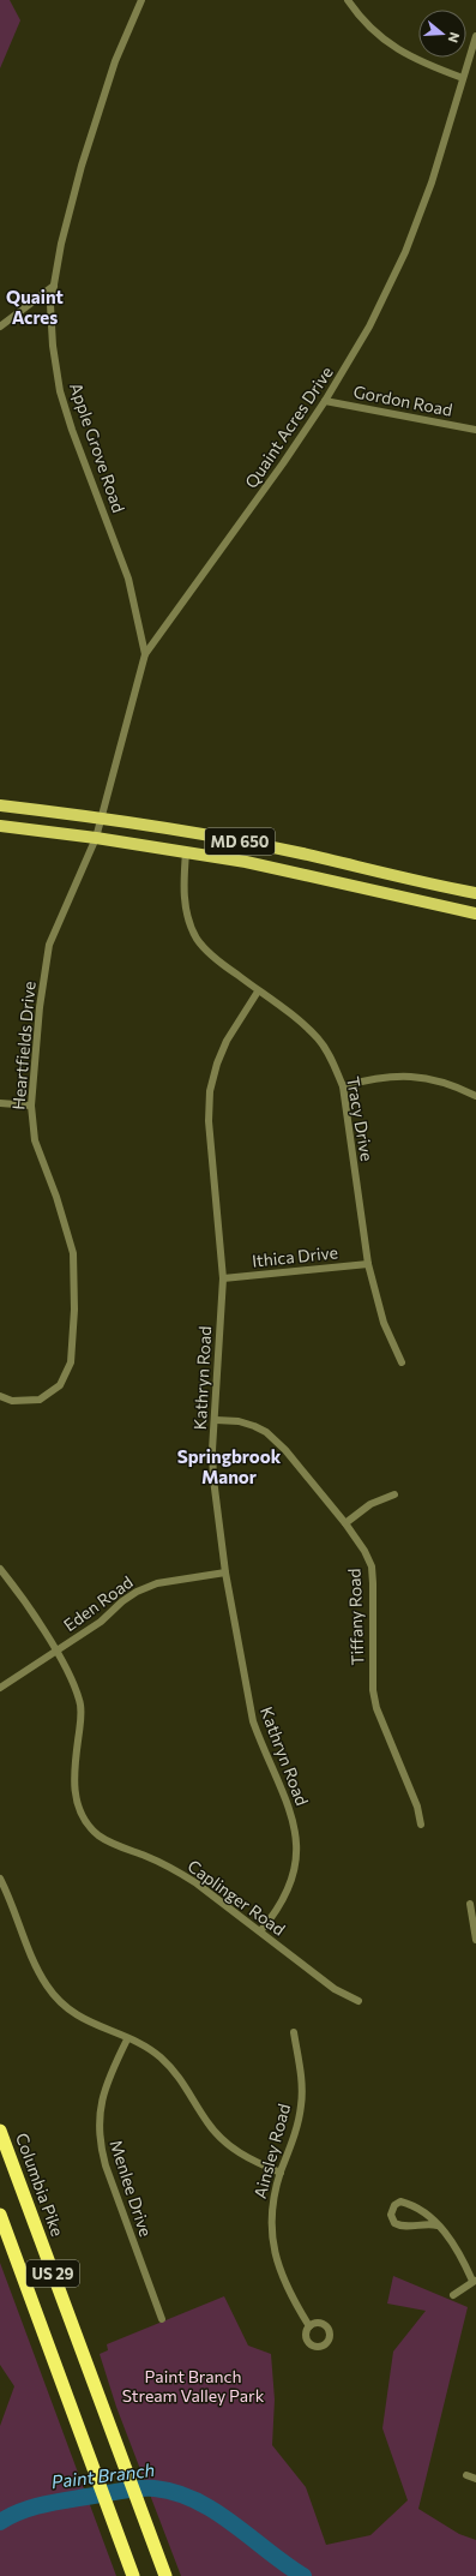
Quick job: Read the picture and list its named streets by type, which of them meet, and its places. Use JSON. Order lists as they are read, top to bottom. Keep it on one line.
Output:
{"streets":{"highway":["Columbia Pike","US 29"],"main road":["MD 650"],"street":["Gordon Road","Quaint Acres Drive","Apple Grove Road","Heartfields Drive","Tracy Drive","Ithica Drive","Kathryn Road","Eden Road","Tiffany Road","Caplinger Road","Ainsley Road","Menlee Drive"]},"crossings":[["Gordon Road","Quaint Acres Drive"],["Quaint Acres Drive","Apple Grove Road"],["Quaint Acres Drive","MD 650"],["Quaint Acres Drive","Heartfields Drive"],["MD 650","Heartfields Drive"],["MD 650","Tracy Drive"],["Tracy Drive","Ithica Drive"],["Tracy Drive","Kathryn Road"],["Ithica Drive","Kathryn Road"],["Kathryn Road","Eden Road"],["Kathryn Road","Tiffany Road"],["Kathryn Road","Caplinger Road"],["Eden Road","Caplinger Road"]],"districts":["Quaint Acres","Springbrook Manor"],"water":["Paint Branch"],"parks":["Paint Branch Stream Valley Park"],"north":"right"}
